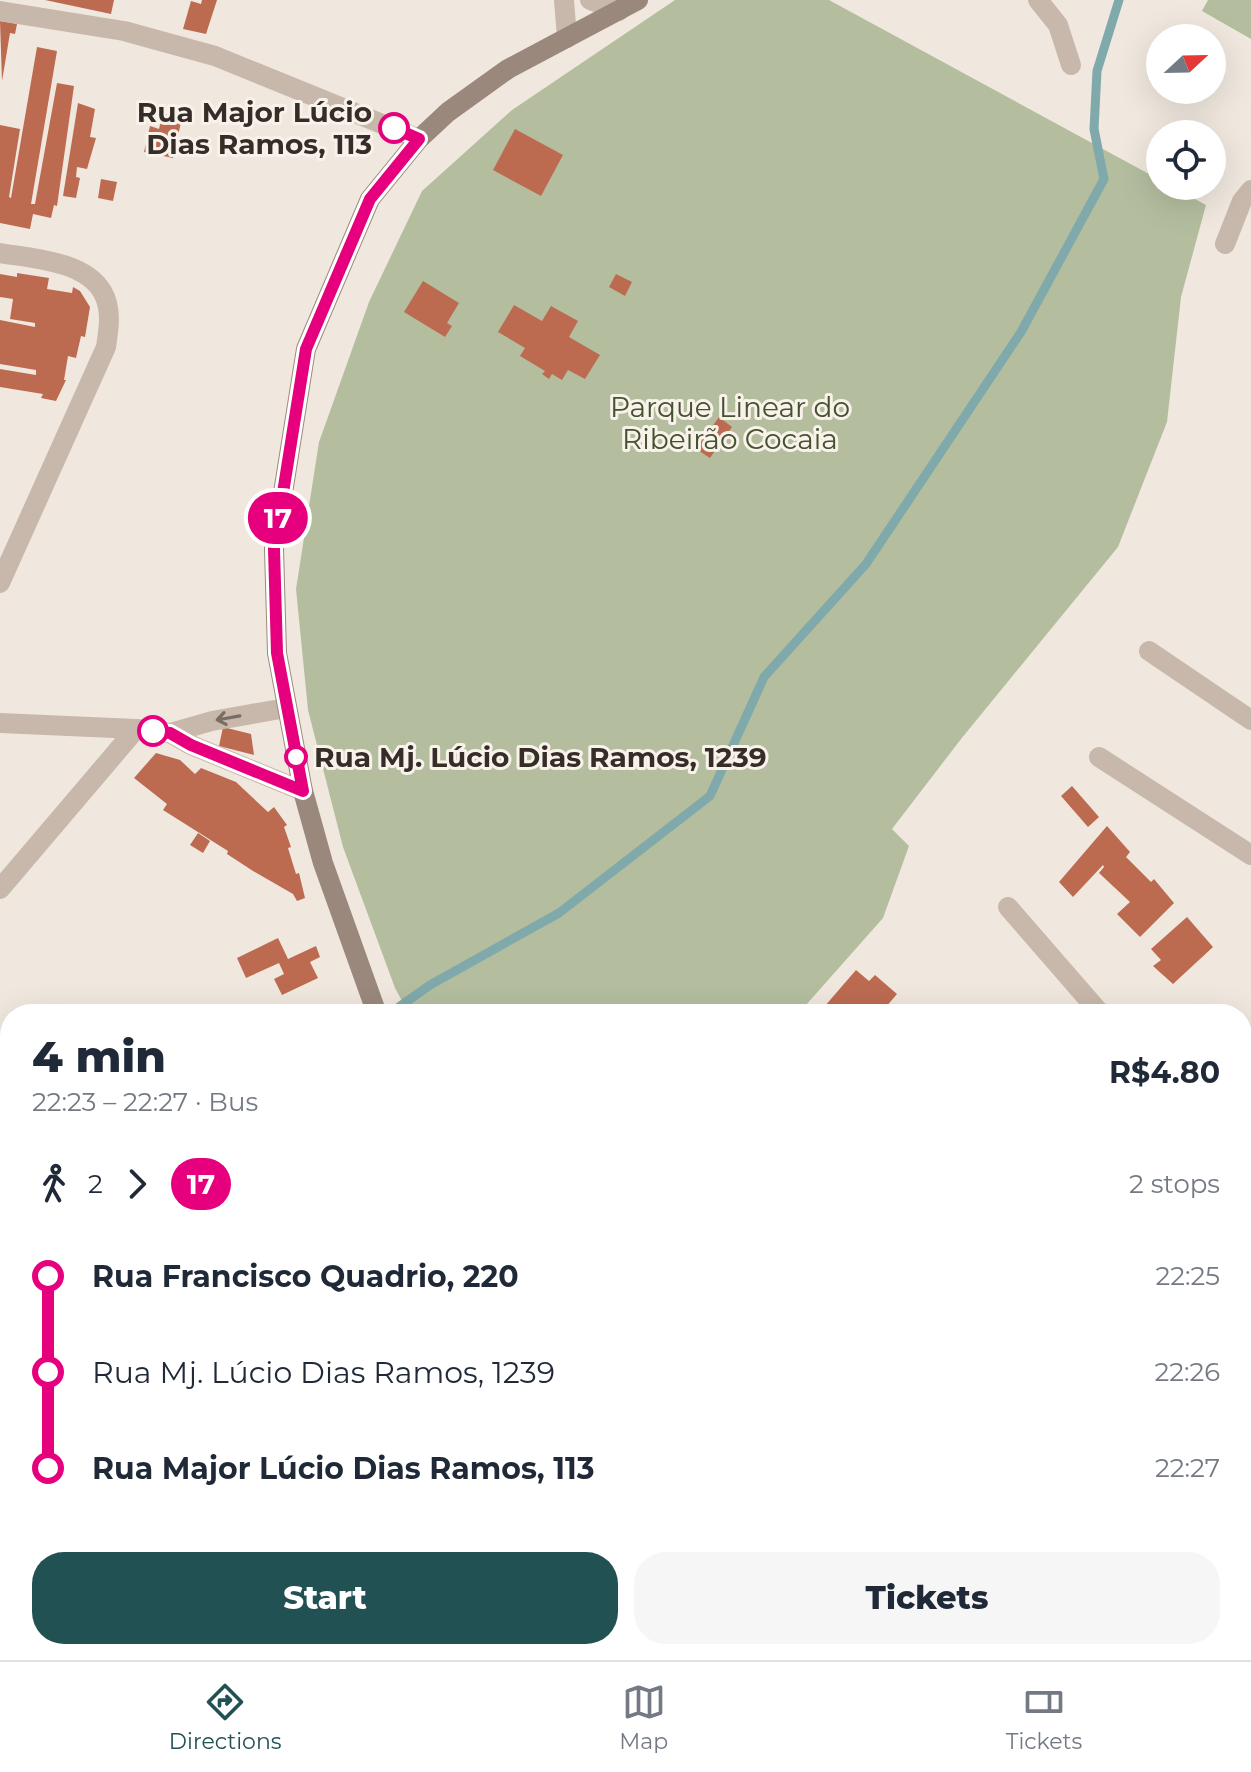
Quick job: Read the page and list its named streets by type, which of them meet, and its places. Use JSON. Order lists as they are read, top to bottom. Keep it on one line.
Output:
{"parks":["Parque Linear do Ribeirão Cocaia"],"places":["Rua Major Lúcio Dias Ramos, 113","Rua Mj. Lúcio Dias Ramos, 1239"],"lines":["bus line 17"],"north":"right","page":{"on_map":"17","heading":["4 min","22:23 – 22:27 · Bus","R$4.80"],"legs":["2","17","2 stops"],"list":[{"name":"Rua Francisco Quadrio, 220","value":"22:25"},{"name":"Rua Mj. Lúcio Dias Ramos, 1239","value":"22:26"},{"name":"Rua Major Lúcio Dias Ramos, 113","value":"22:27"}],"buttons":["Start","Tickets"],"tabs":["Directions","Map","Tickets"]}}
